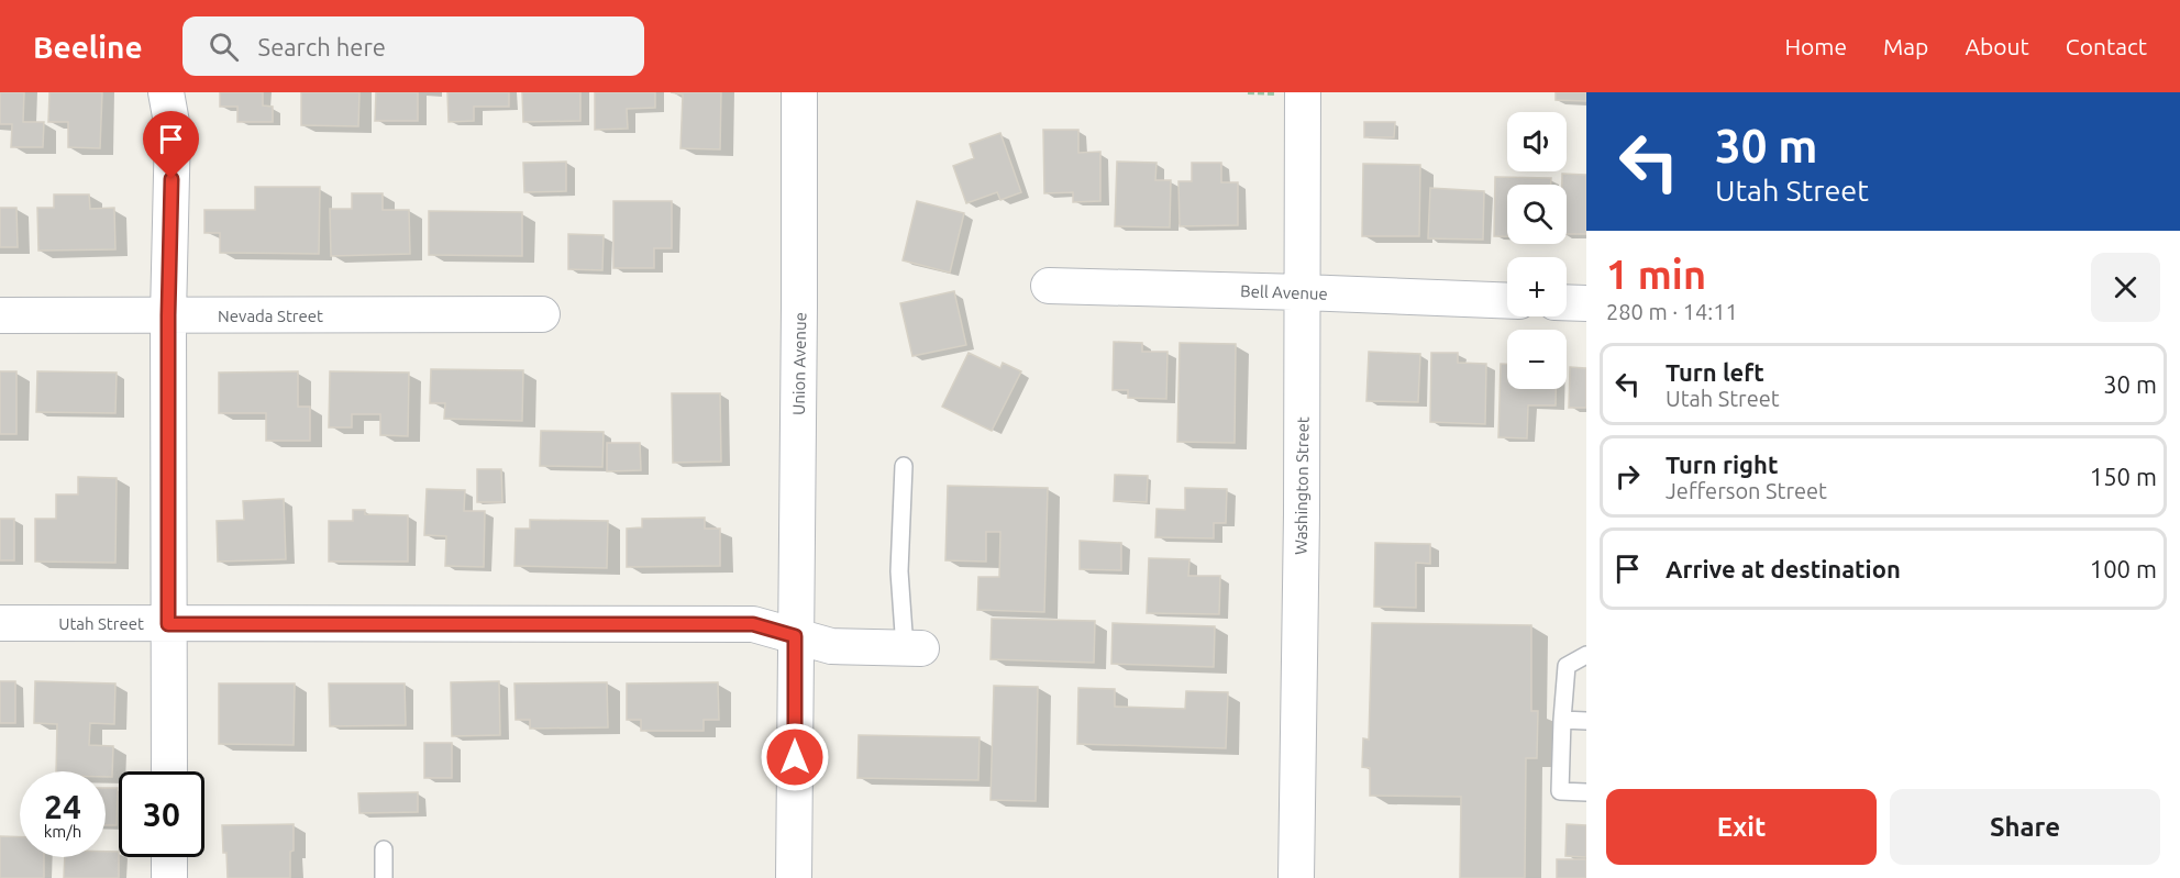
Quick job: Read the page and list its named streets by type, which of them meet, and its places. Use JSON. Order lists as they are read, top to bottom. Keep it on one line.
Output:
{"streets":{"street":["Bell Avenue","Nevada Street","Union Avenue","Washington Street","Utah Street"]},"crossings":[["Bell Avenue","Washington Street"],["Union Avenue","Utah Street"]],"page":{"header":"Beeline","search":"Search here","nav":["Home","Map","About","Contact"],"turn":["30 m","Utah Street"],"map_buttons":["+","−"],"heading":["1 min","280 m · 14:11"],"list":[{"name":"Turn left","note":"Utah Street","value":"30 m"},{"name":"Turn right","note":"Jefferson Street","value":"150 m"},{"name":"Arrive at destination","value":"100 m"}],"speed":"24 km/h","limit":"30","buttons":["Exit","Share"]}}
